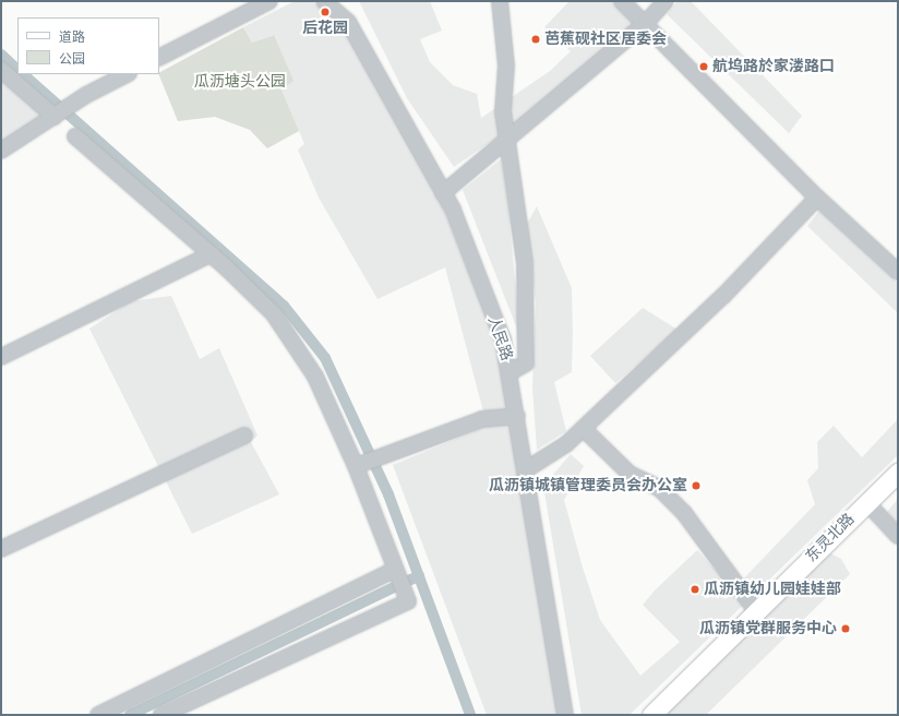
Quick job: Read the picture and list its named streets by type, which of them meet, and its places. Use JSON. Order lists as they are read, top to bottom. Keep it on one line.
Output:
{"streets":{"main road":["东灵北路"],"street":["人民路"]},"parks":["瓜沥塘头公园"],"places":["后花园","芭蕉砚社区居委会","航坞路於家溇路口","瓜沥镇城镇管理委员会办公室","瓜沥镇幼儿园娃娃部","瓜沥镇党群服务中心"],"legend":["道路","公园"]}
